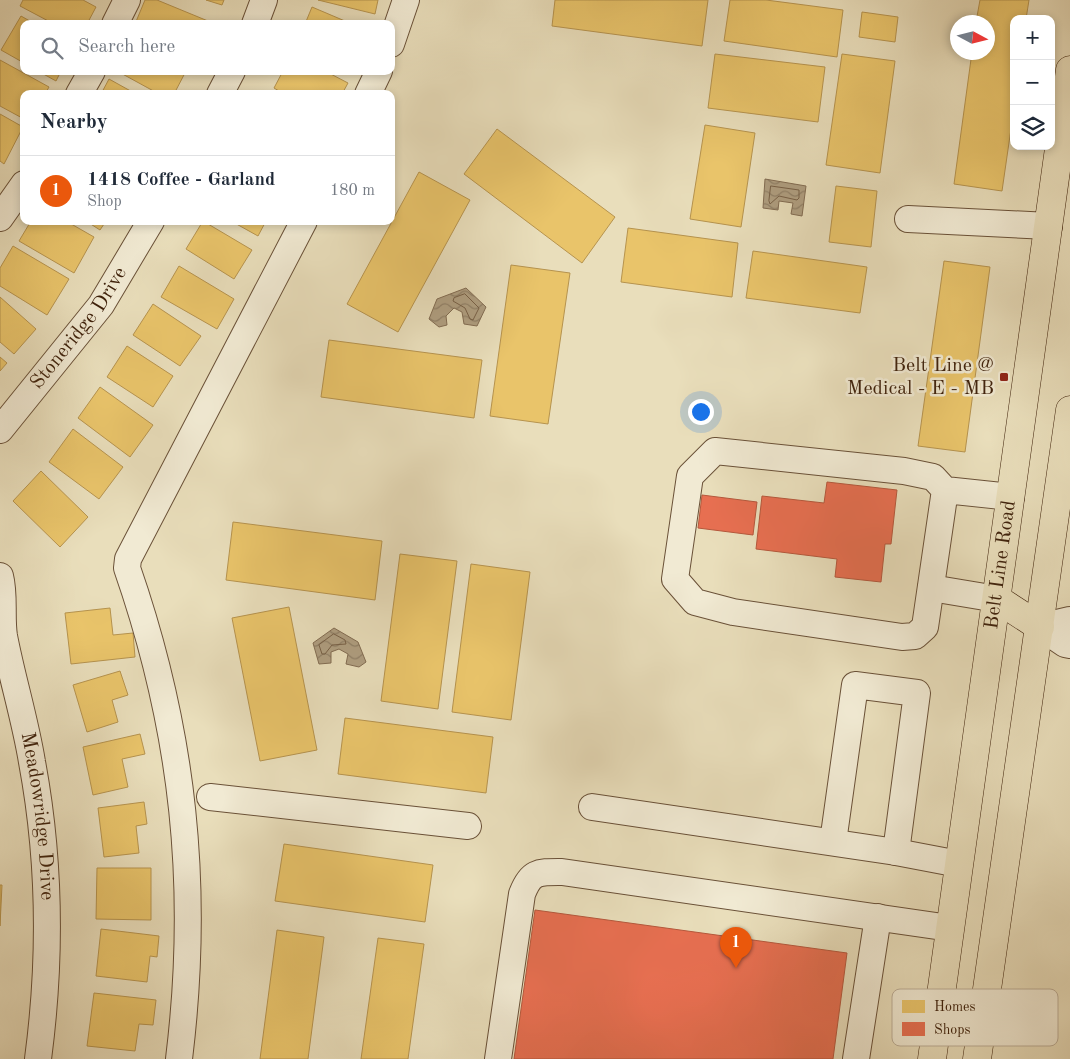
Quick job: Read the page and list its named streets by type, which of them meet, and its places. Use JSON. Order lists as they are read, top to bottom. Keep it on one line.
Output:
{"streets":{"main road":["Belt Line Road"],"street":["Stoneridge Drive","Meadowridge Drive"]},"places":{"transit":["Belt Line @ Medical - E - MB"]},"legend":["Homes","Shops"],"north":"right","page":{"map_buttons":["+","−"],"search":"Search here","heading":"Nearby","list":[{"mark":"1","name":"1418 Coffee - Garland","note":"Shop","value":"180 m"}],"pins":"1"}}
